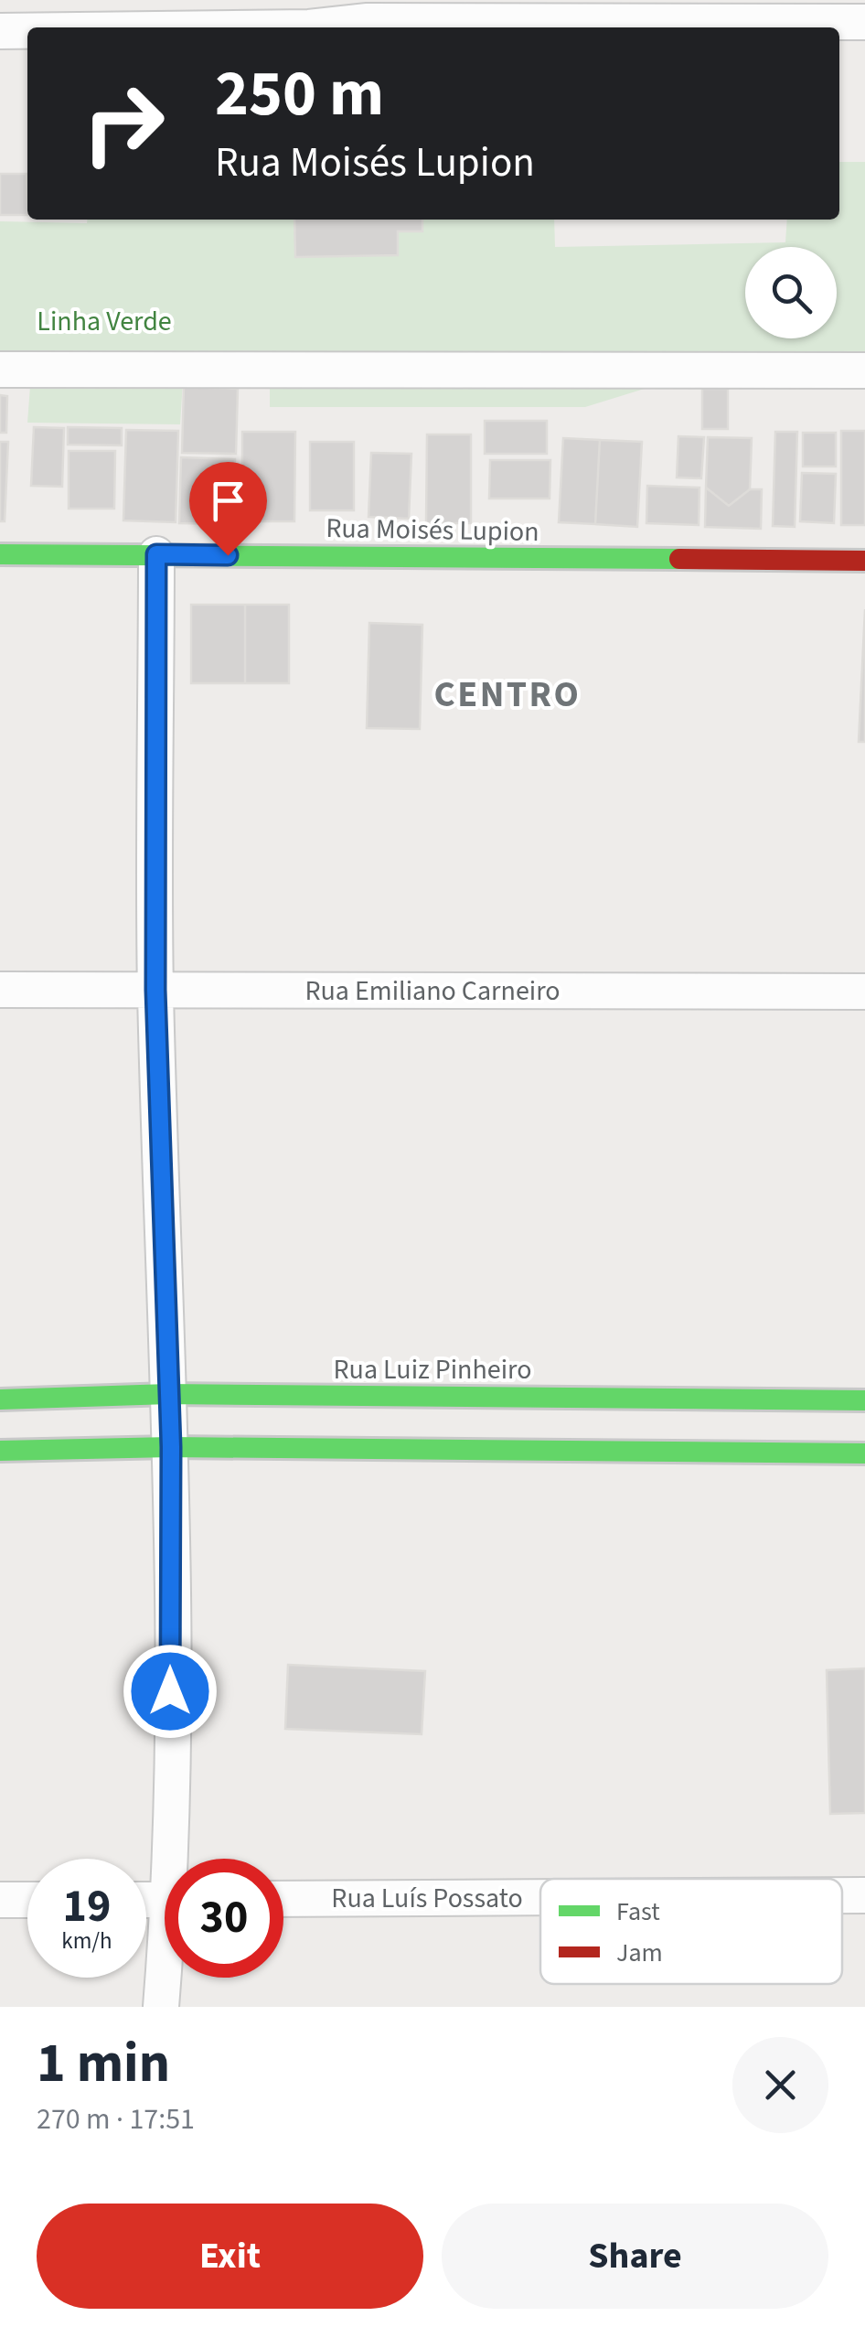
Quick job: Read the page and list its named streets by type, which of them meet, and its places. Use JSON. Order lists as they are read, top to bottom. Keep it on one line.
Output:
{"streets":{"street":["Rua Moisés Lupion","Rua Emiliano Carneiro","Rua Luiz Pinheiro","Rua Luís Possato"]},"districts":["CENTRO"],"parks":["Linha Verde"],"legend":["Fast","Jam"],"page":{"turn":["250 m","Rua Moisés Lupion"],"speed":"19 km/h","limit":"30","heading":["1 min","270 m · 17:51"],"buttons":["Exit","Share"]}}
